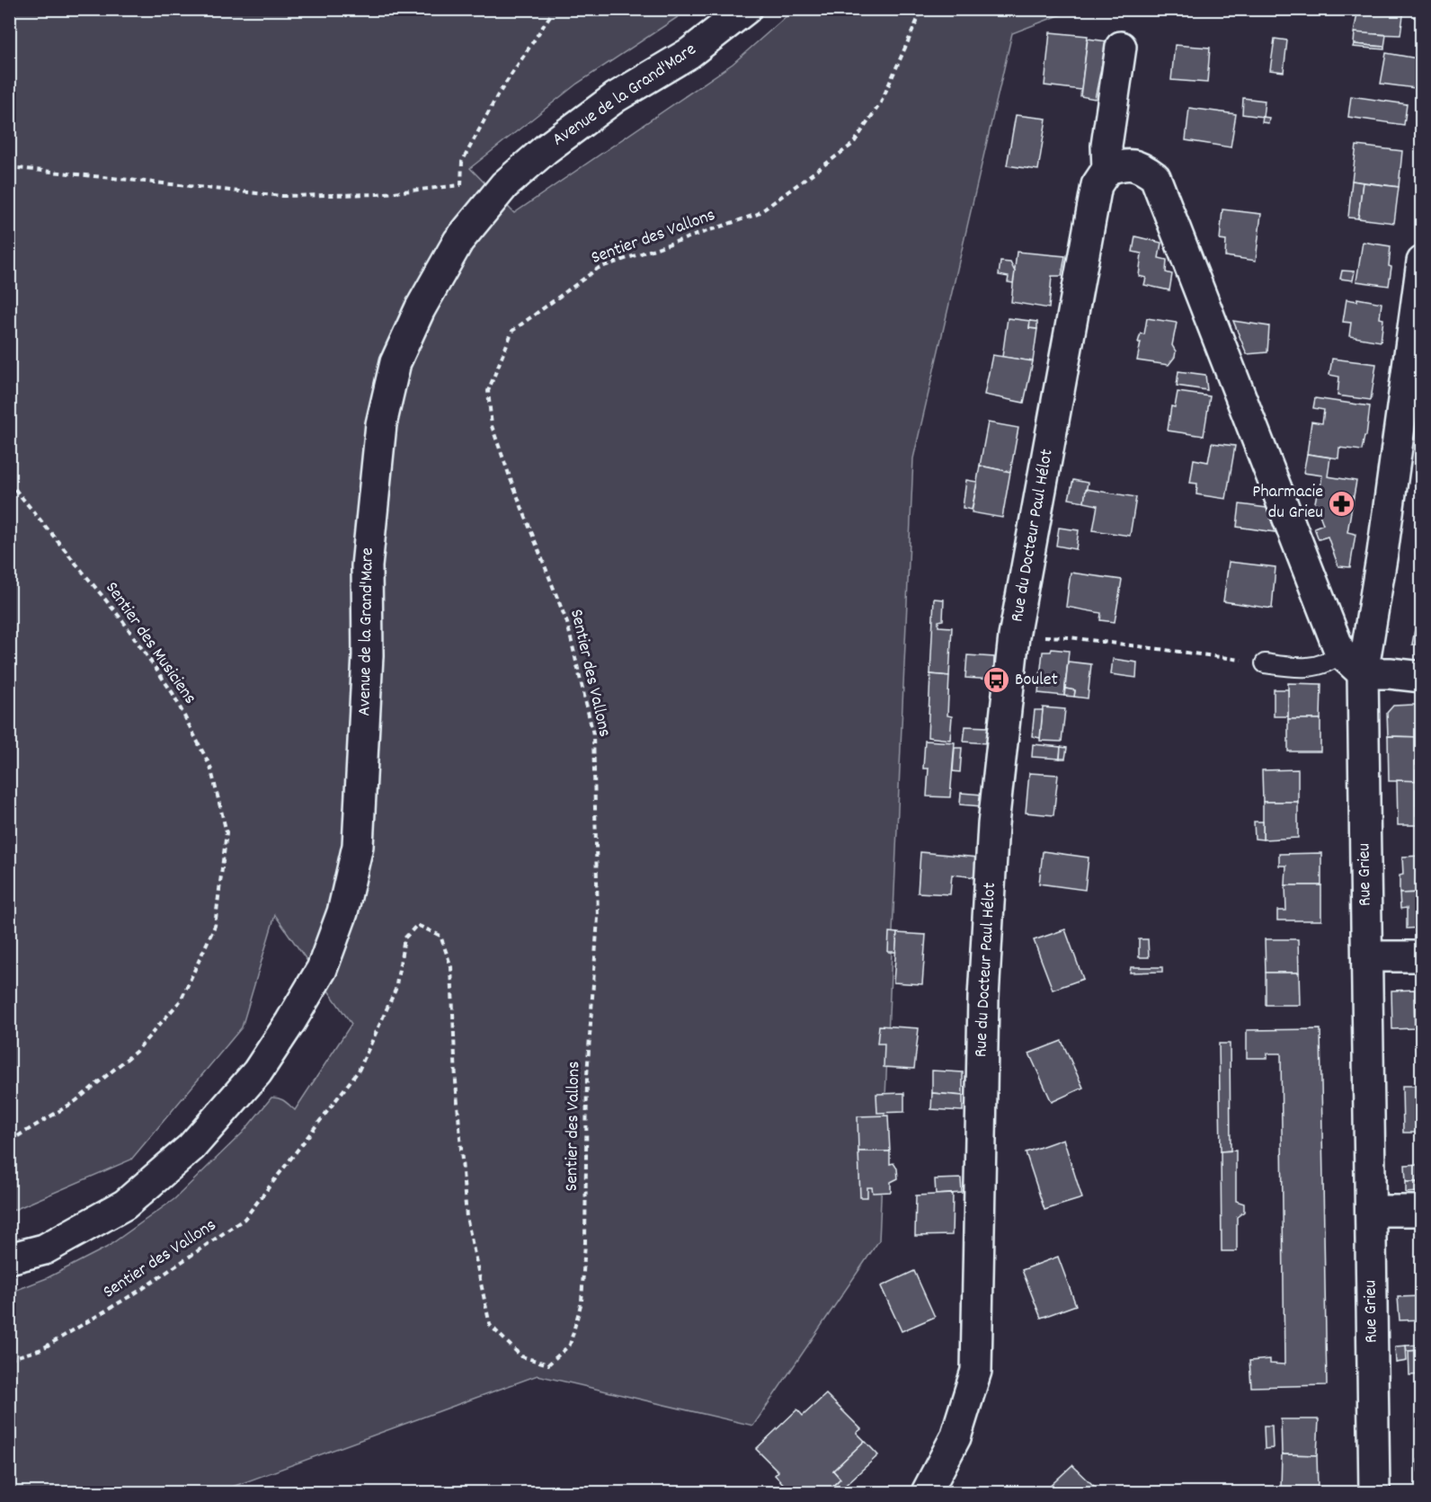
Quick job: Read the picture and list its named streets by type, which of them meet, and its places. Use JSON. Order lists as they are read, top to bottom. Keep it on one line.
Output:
{"streets":{"street":["Avenue de la Grand'Mare","Rue du Docteur Paul Hélot","Rue Grieu"],"path":["Sentier des Vallons","Sentier des Musiciens"]},"places":{"pharmacy":["Pharmacie du Grieu"],"bus stop":["Boulet"]}}
